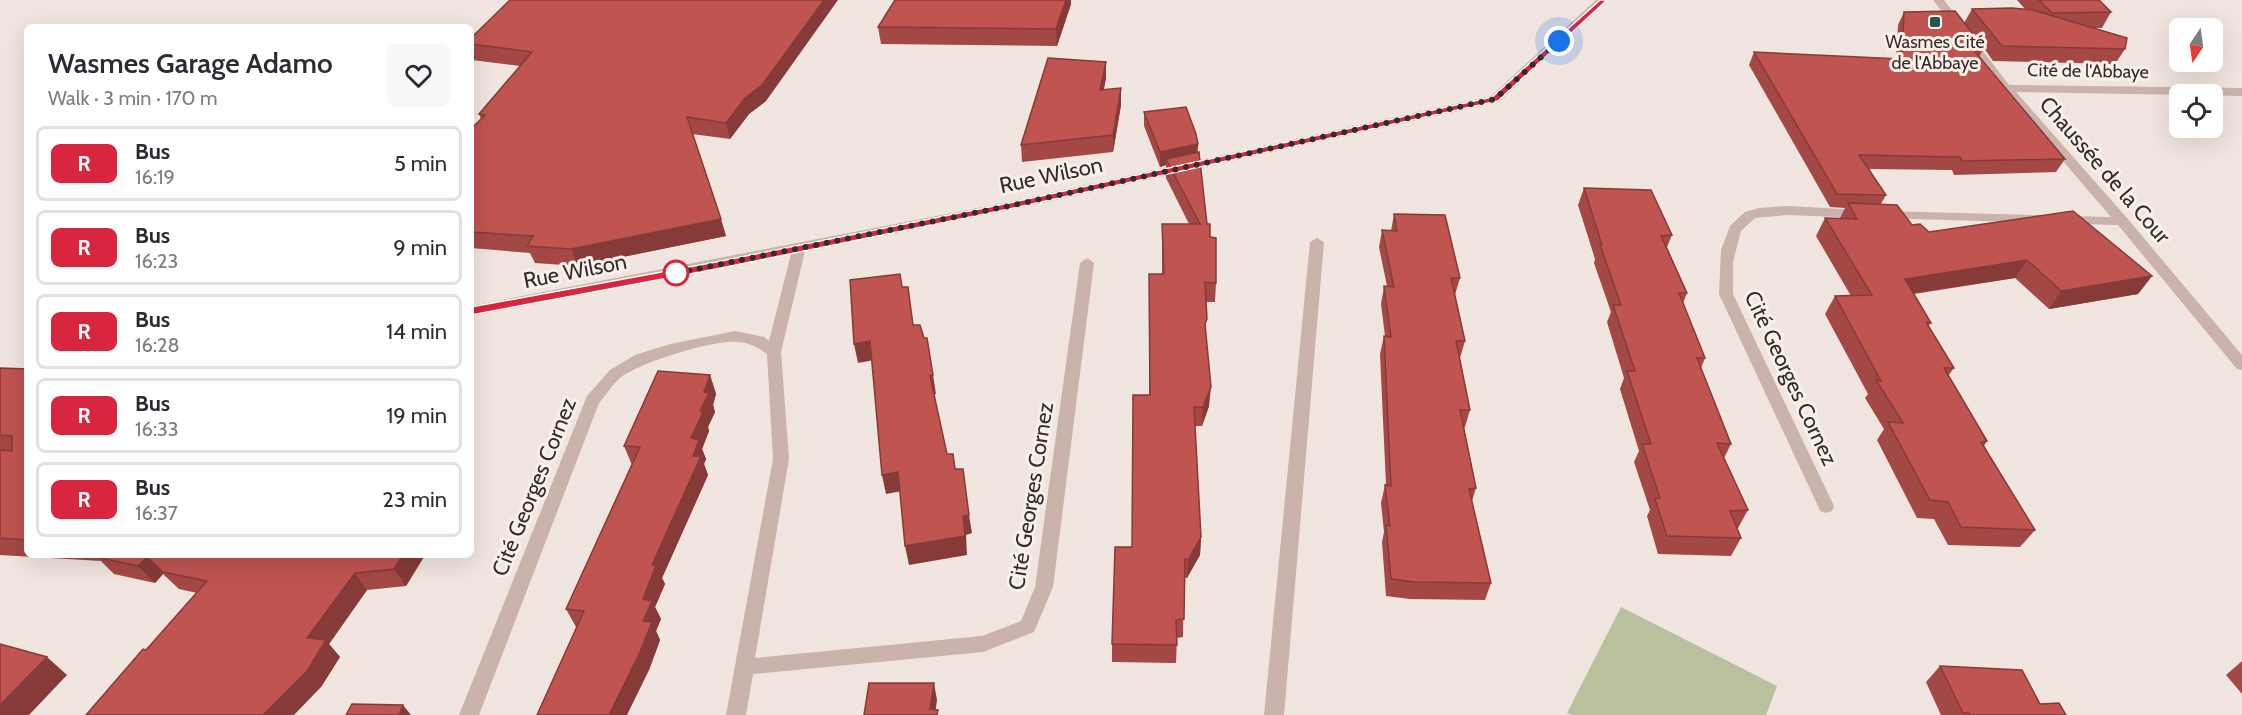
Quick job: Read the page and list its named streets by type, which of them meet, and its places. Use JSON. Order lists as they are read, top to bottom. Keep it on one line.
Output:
{"streets":{"street":["Cité de l'Abbaye","Chaussée de la Cour","Rue Wilson","Cité Georges Cornez"]},"crossings":[["Cité de l'Abbaye","Chaussée de la Cour"],["Chaussée de la Cour","Cité Georges Cornez"]],"places":{"transit":["Wasmes Cité de l'Abbaye"]},"lines":["bus line R"],"north":"bottom","page":{"heading":["Wasmes Garage Adamo","Walk · 3 min · 170 m"],"list":[{"mark":"R","name":"Bus","note":"16:19","value":"5 min"},{"mark":"R","name":"Bus","note":"16:23","value":"9 min"},{"mark":"R","name":"Bus","note":"16:28","value":"14 min"},{"mark":"R","name":"Bus","note":"16:33","value":"19 min"},{"mark":"R","name":"Bus","note":"16:37","value":"23 min"}]}}
